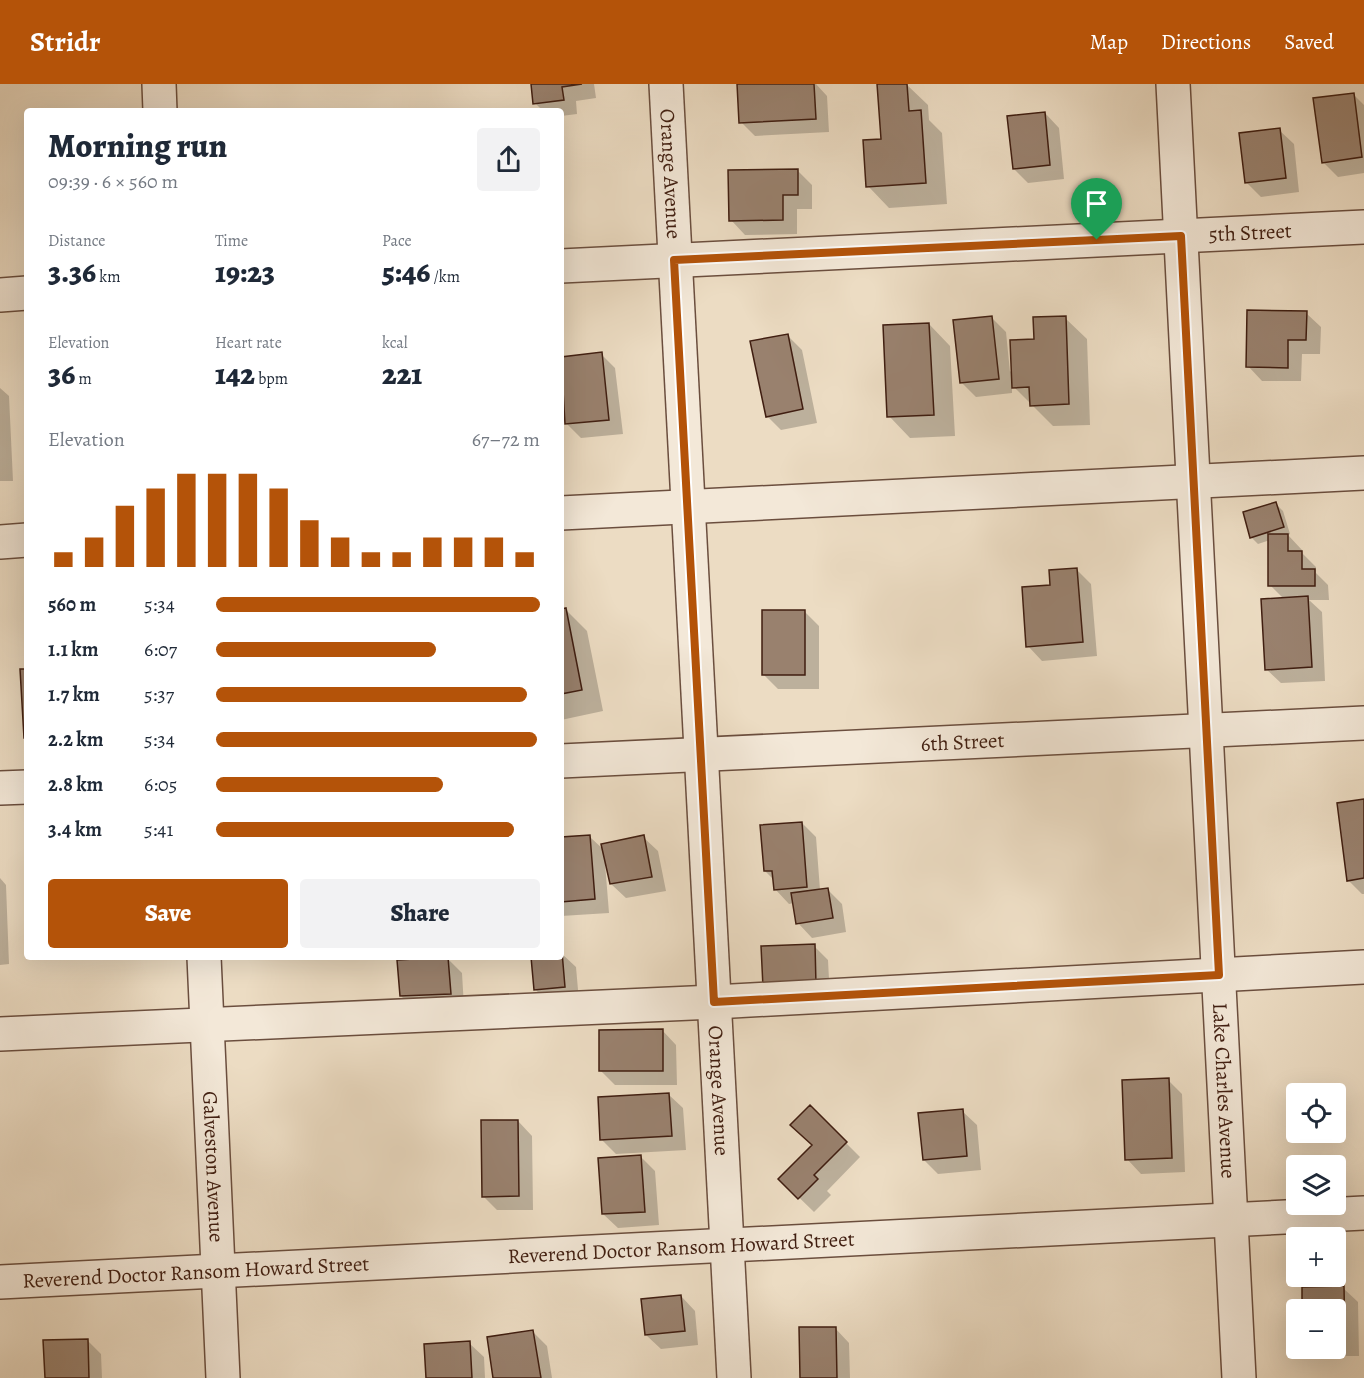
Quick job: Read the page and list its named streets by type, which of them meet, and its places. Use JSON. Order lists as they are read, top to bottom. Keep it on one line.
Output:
{"streets":{"street":["Orange Avenue","5th Street","6th Street","Lake Charles Avenue","Galveston Avenue","Reverend Doctor Ransom Howard Street"]},"crossings":[["Orange Avenue","5th Street"],["Orange Avenue","6th Street"],["Orange Avenue","Reverend Doctor Ransom Howard Street"],["5th Street","Lake Charles Avenue"],["6th Street","Lake Charles Avenue"],["Lake Charles Avenue","Reverend Doctor Ransom Howard Street"],["Galveston Avenue","Reverend Doctor Ransom Howard Street"]],"page":{"header":"Stridr","nav":["Map","Directions","Saved"],"heading":["Morning run","09:39 · 6 × 560 m"],"stats":[["Distance","3.36 km"],["Time","19:23"],["Pace","5:46 /km"],["Elevation","36 m"],["Heart rate","142 bpm"],["kcal","221"]],"chart":["Elevation","67–72 m"],"list":[{"name":"560 m","note":"5:34"},{"name":"1.1 km","note":"6:07"},{"name":"1.7 km","note":"5:37"},{"name":"2.2 km","note":"5:34"},{"name":"2.8 km","note":"6:05"},{"name":"3.4 km","note":"5:41"}],"buttons":["Save","Share"],"map_buttons":["+","−"]}}
